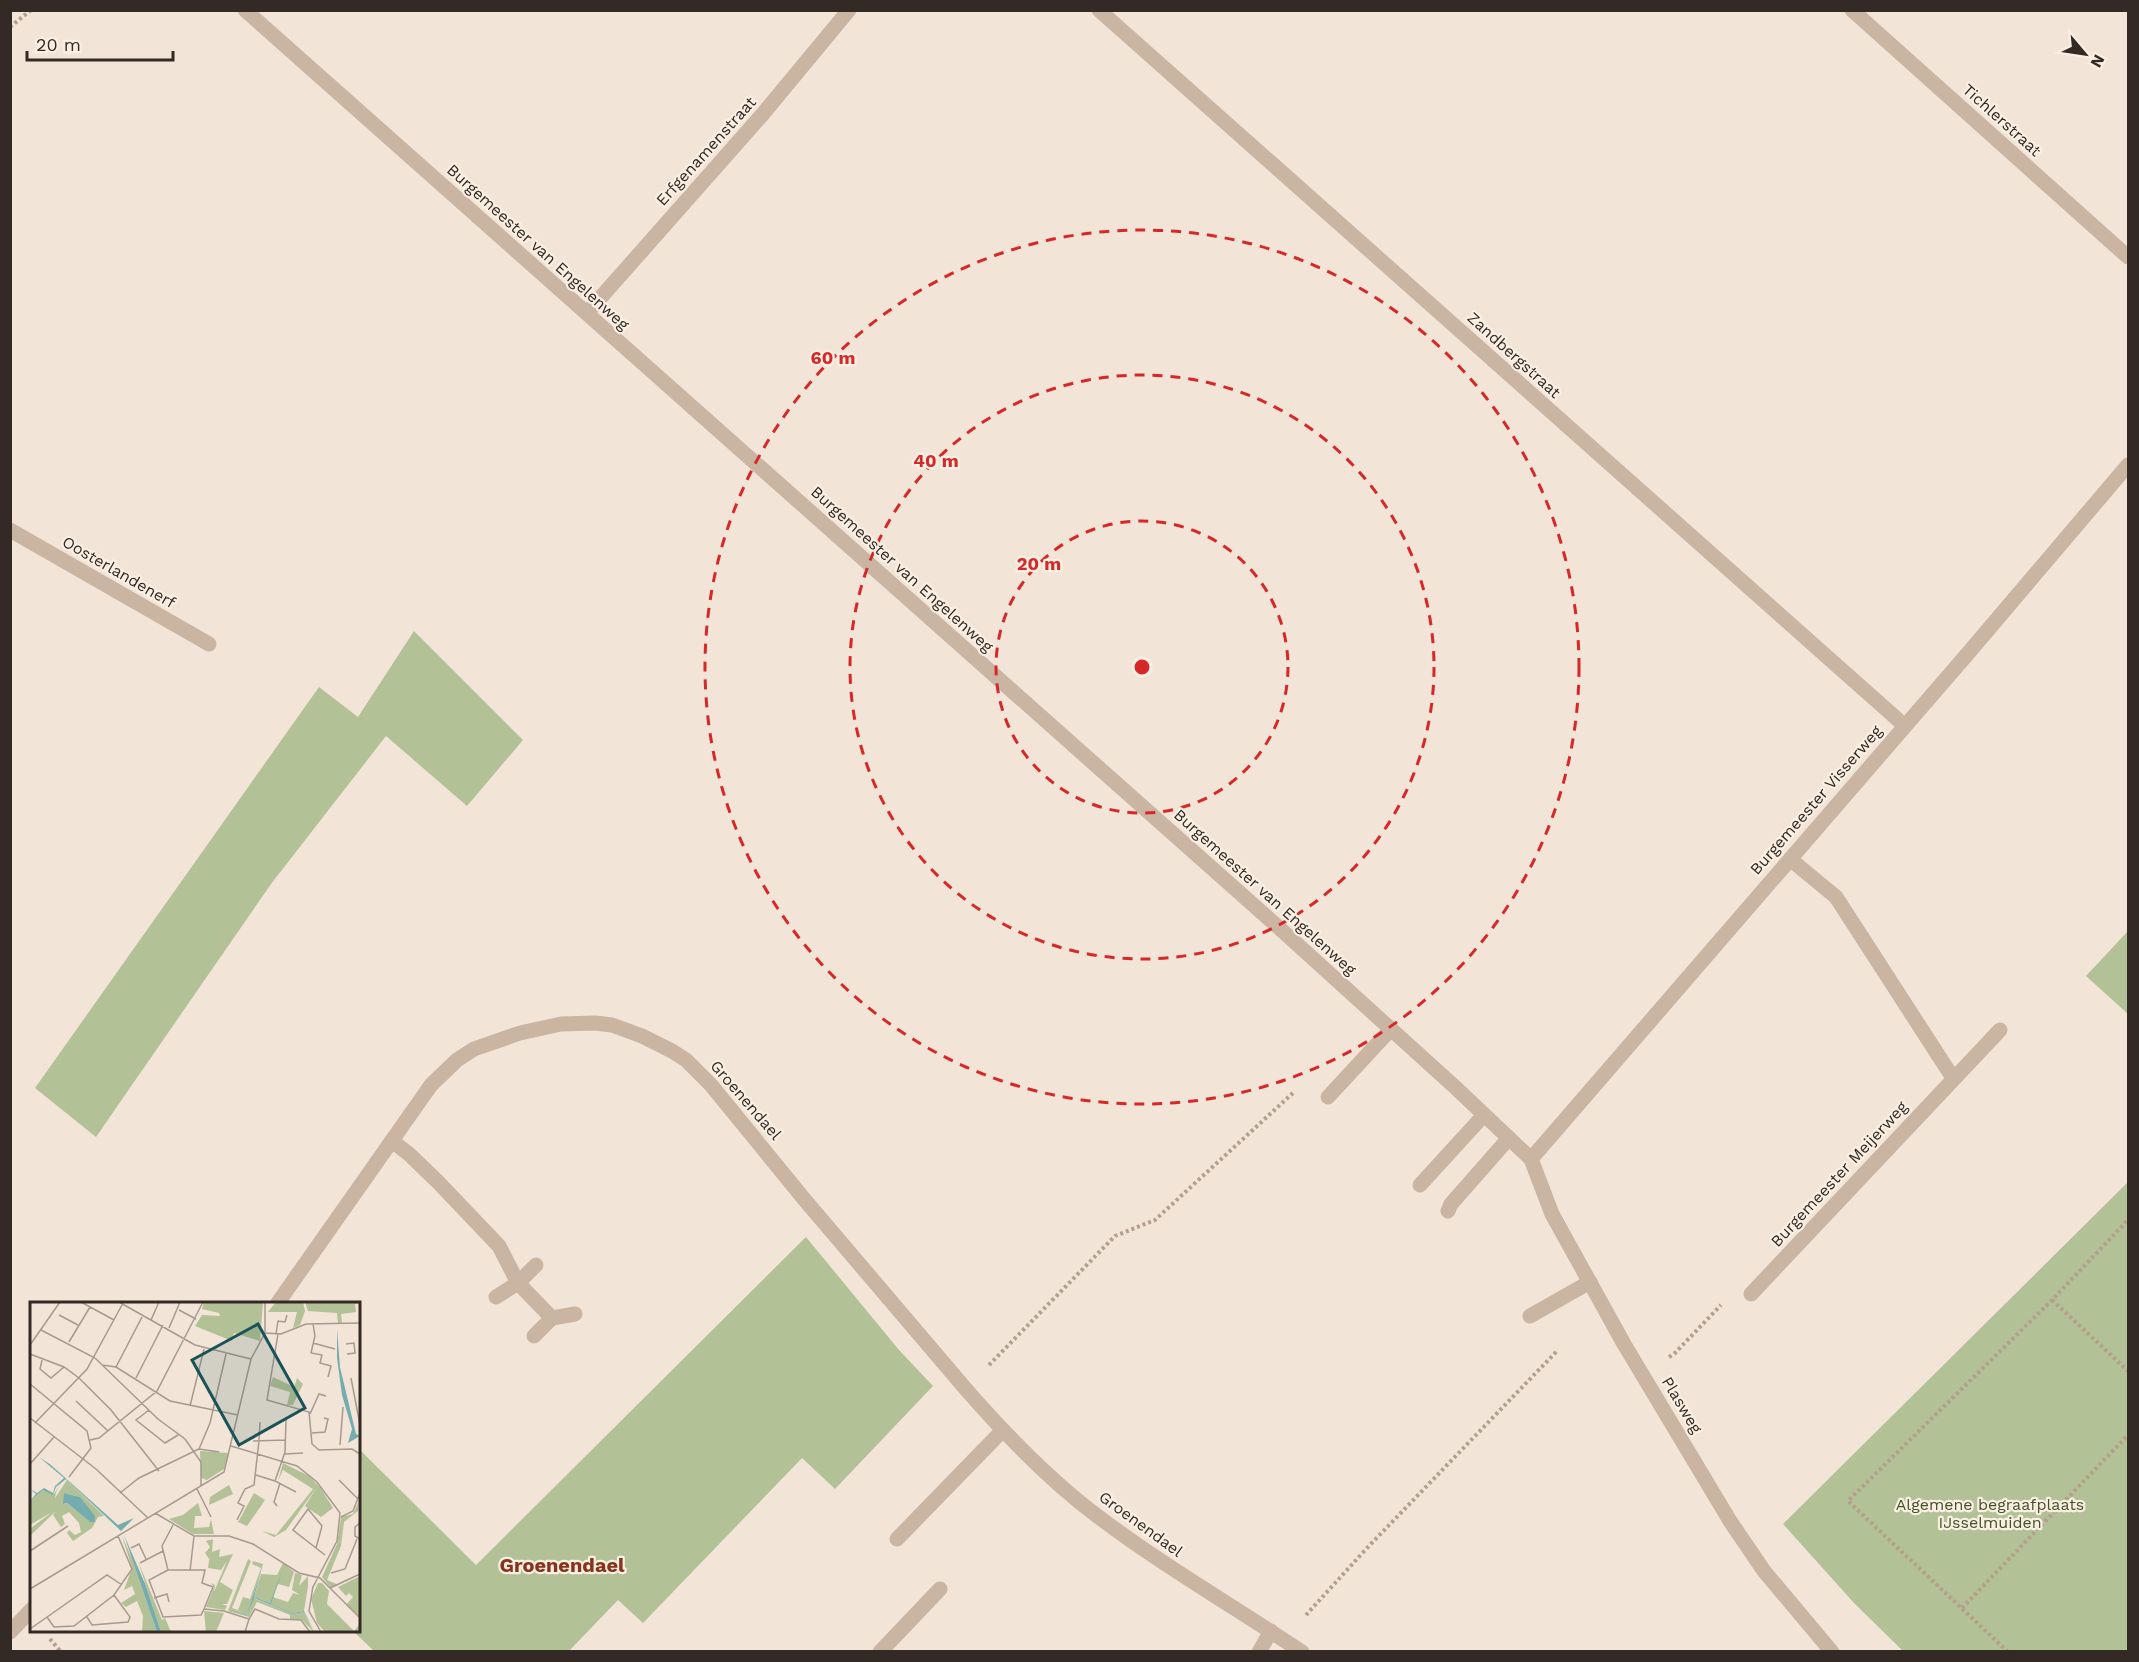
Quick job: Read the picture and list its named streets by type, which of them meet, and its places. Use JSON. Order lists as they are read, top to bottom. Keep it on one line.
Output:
{"streets":{"street":["Tichlerstraat","Erfgenamenstraat","Burgemeester van Engelenweg","Zandbergstraat","Oosterlandenerf","Burgemeester Visserweg","Groenendael","Burgemeester Meijerweg","Plasweg"]},"crossings":[["Erfgenamenstraat","Burgemeester van Engelenweg"],["Burgemeester van Engelenweg","Burgemeester Visserweg"],["Burgemeester van Engelenweg","Plasweg"],["Zandbergstraat","Burgemeester Visserweg"],["Burgemeester Visserweg","Plasweg"]],"districts":["Groenendael"],"parks":["Algemene begraafplaats IJsselmuiden"],"scale_bar":"20 m","north":"bottom right","rings":["60 m","40 m","20 m"]}
